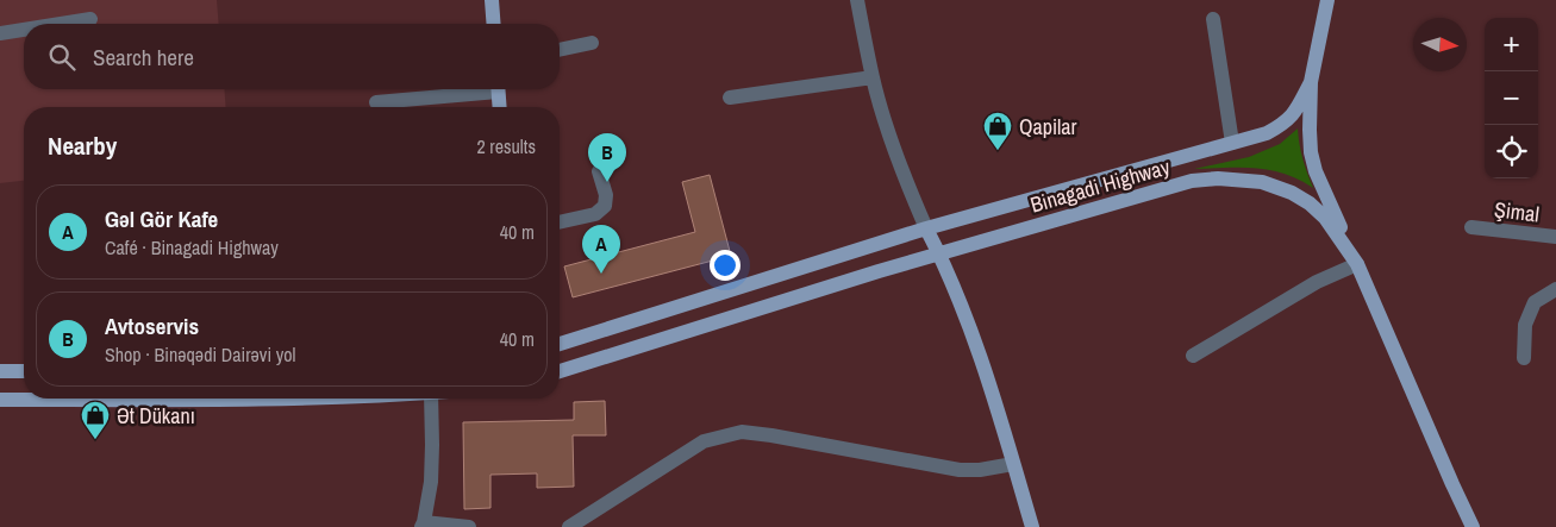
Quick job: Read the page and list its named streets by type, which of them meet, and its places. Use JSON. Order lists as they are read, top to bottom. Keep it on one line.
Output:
{"streets":{"main road":["Binagadi Highway"],"street":["Şimal"]},"places":{"shop":["Qapilar","Ət Dükanı"]},"north":"right","page":{"map_buttons":["+","−"],"search":"Search here","heading":["Nearby","2 results"],"pins":["B","A"],"list":[{"mark":"A","name":"Gəl Gör Kafe","note":"Café · Binagadi Highway","value":"40 m"},{"mark":"B","name":"Avtoservis","note":"Shop · Binəqədi Dairəvi yol","value":"40 m"}]}}
